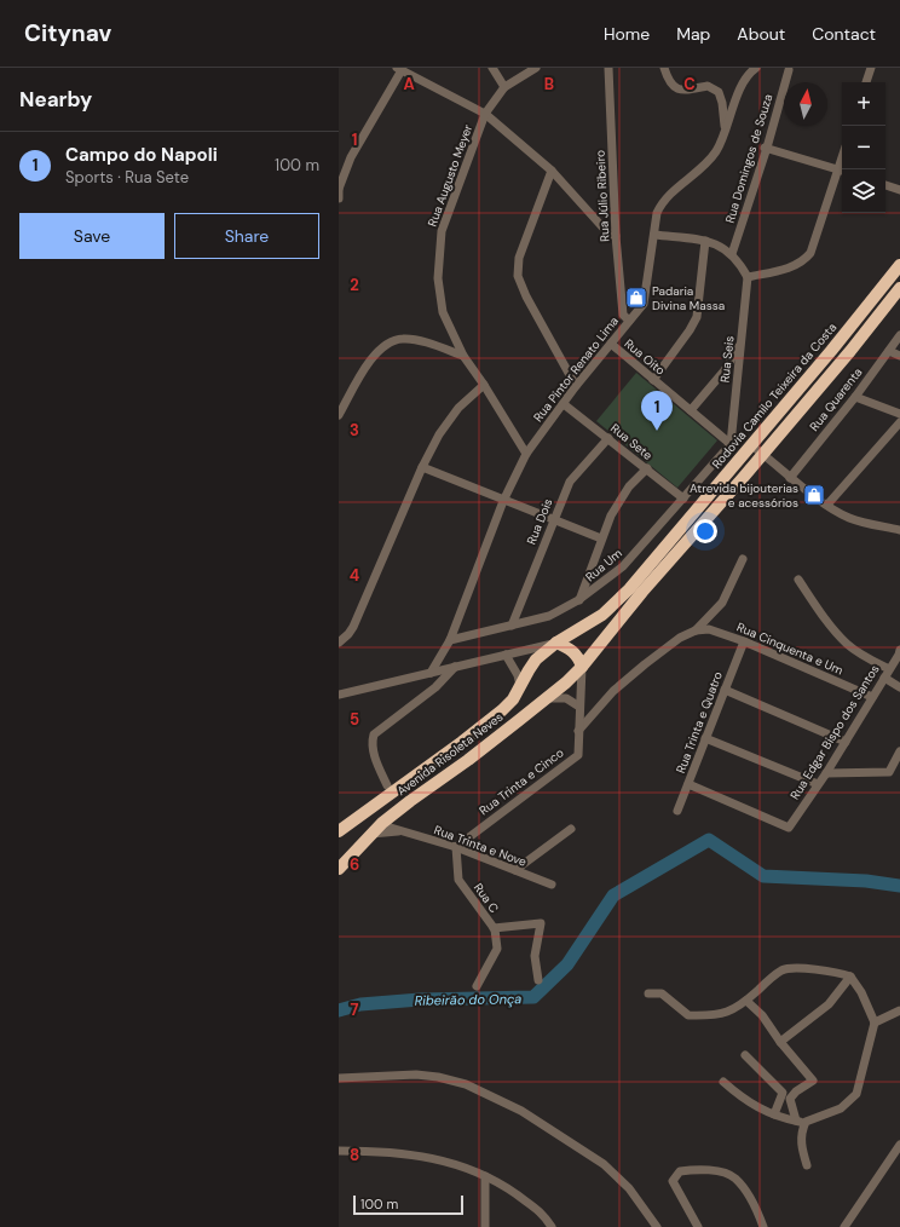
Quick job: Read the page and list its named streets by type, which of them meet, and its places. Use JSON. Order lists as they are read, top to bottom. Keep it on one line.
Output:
{"streets":{"highway":["Rodovia Camilo Teixeira da Costa","Avenida Risoleta Neves"],"street":["Rua Domingos de Souza","Rua Augusto Meyer","Rua Júlio Ribeiro","Rua Oito","Rua Seis","Rua Pintor Renato Lima","Rua Quarenta","Rua Sete","Rua Dois","Rua Um","Rua Cinquenta e Um","Rua Trinta e Quatro","Rua Edgar Bispo dos Santos","Rua Trinta e Cinco","Rua Trinta e Nove","Rua C"]},"crossings":[["Rua Augusto Meyer","Rua Pintor Renato Lima"],["Rua Júlio Ribeiro","Rua Pintor Renato Lima"],["Rua Oito","Rua Seis"],["Rua Oito","Rua Pintor Renato Lima"],["Rua Oito","Rua Um"],["Rua Seis","Rua Um"],["Rua Pintor Renato Lima","Rodovia Camilo Teixeira da Costa"],["Rua Pintor Renato Lima","Rua Sete"],["Rua Pintor Renato Lima","Rua Um"],["Rodovia Camilo Teixeira da Costa","Avenida Risoleta Neves"],["Rua Sete","Rua Dois"],["Rua Sete","Rua Um"],["Rua Dois","Rua Um"],["Rua Cinquenta e Um","Rua Trinta e Quatro"],["Rua Cinquenta e Um","Rua Edgar Bispo dos Santos"],["Rua Trinta e Quatro","Rua Edgar Bispo dos Santos"],["Avenida Risoleta Neves","Rua Trinta e Cinco"],["Avenida Risoleta Neves","Rua Trinta e Nove"],["Rua Trinta e Cinco","Rua Trinta e Nove"],["Rua Trinta e Cinco","Rua C"],["Rua Trinta e Nove","Rua C"]],"water":["Ribeirão do Onça"],"places":{"shop":["Padaria Divina Massa","Atrevida bijouterias e acessórios"]},"scale_bar":"100 m","north":"top","page":{"header":"Citynav","nav":["Home","Map","About","Contact"],"heading":"Nearby","map_buttons":["+","−"],"list":[{"mark":"1","name":"Campo do Napoli","note":"Sports · Rua Sete","value":"100 m"}],"buttons":["Save","Share"],"pins":"1","scale":"100 m"},"grid":{"columns":["A","B","C"],"rows":["1","2","3","4","5","6","7","8"]}}
